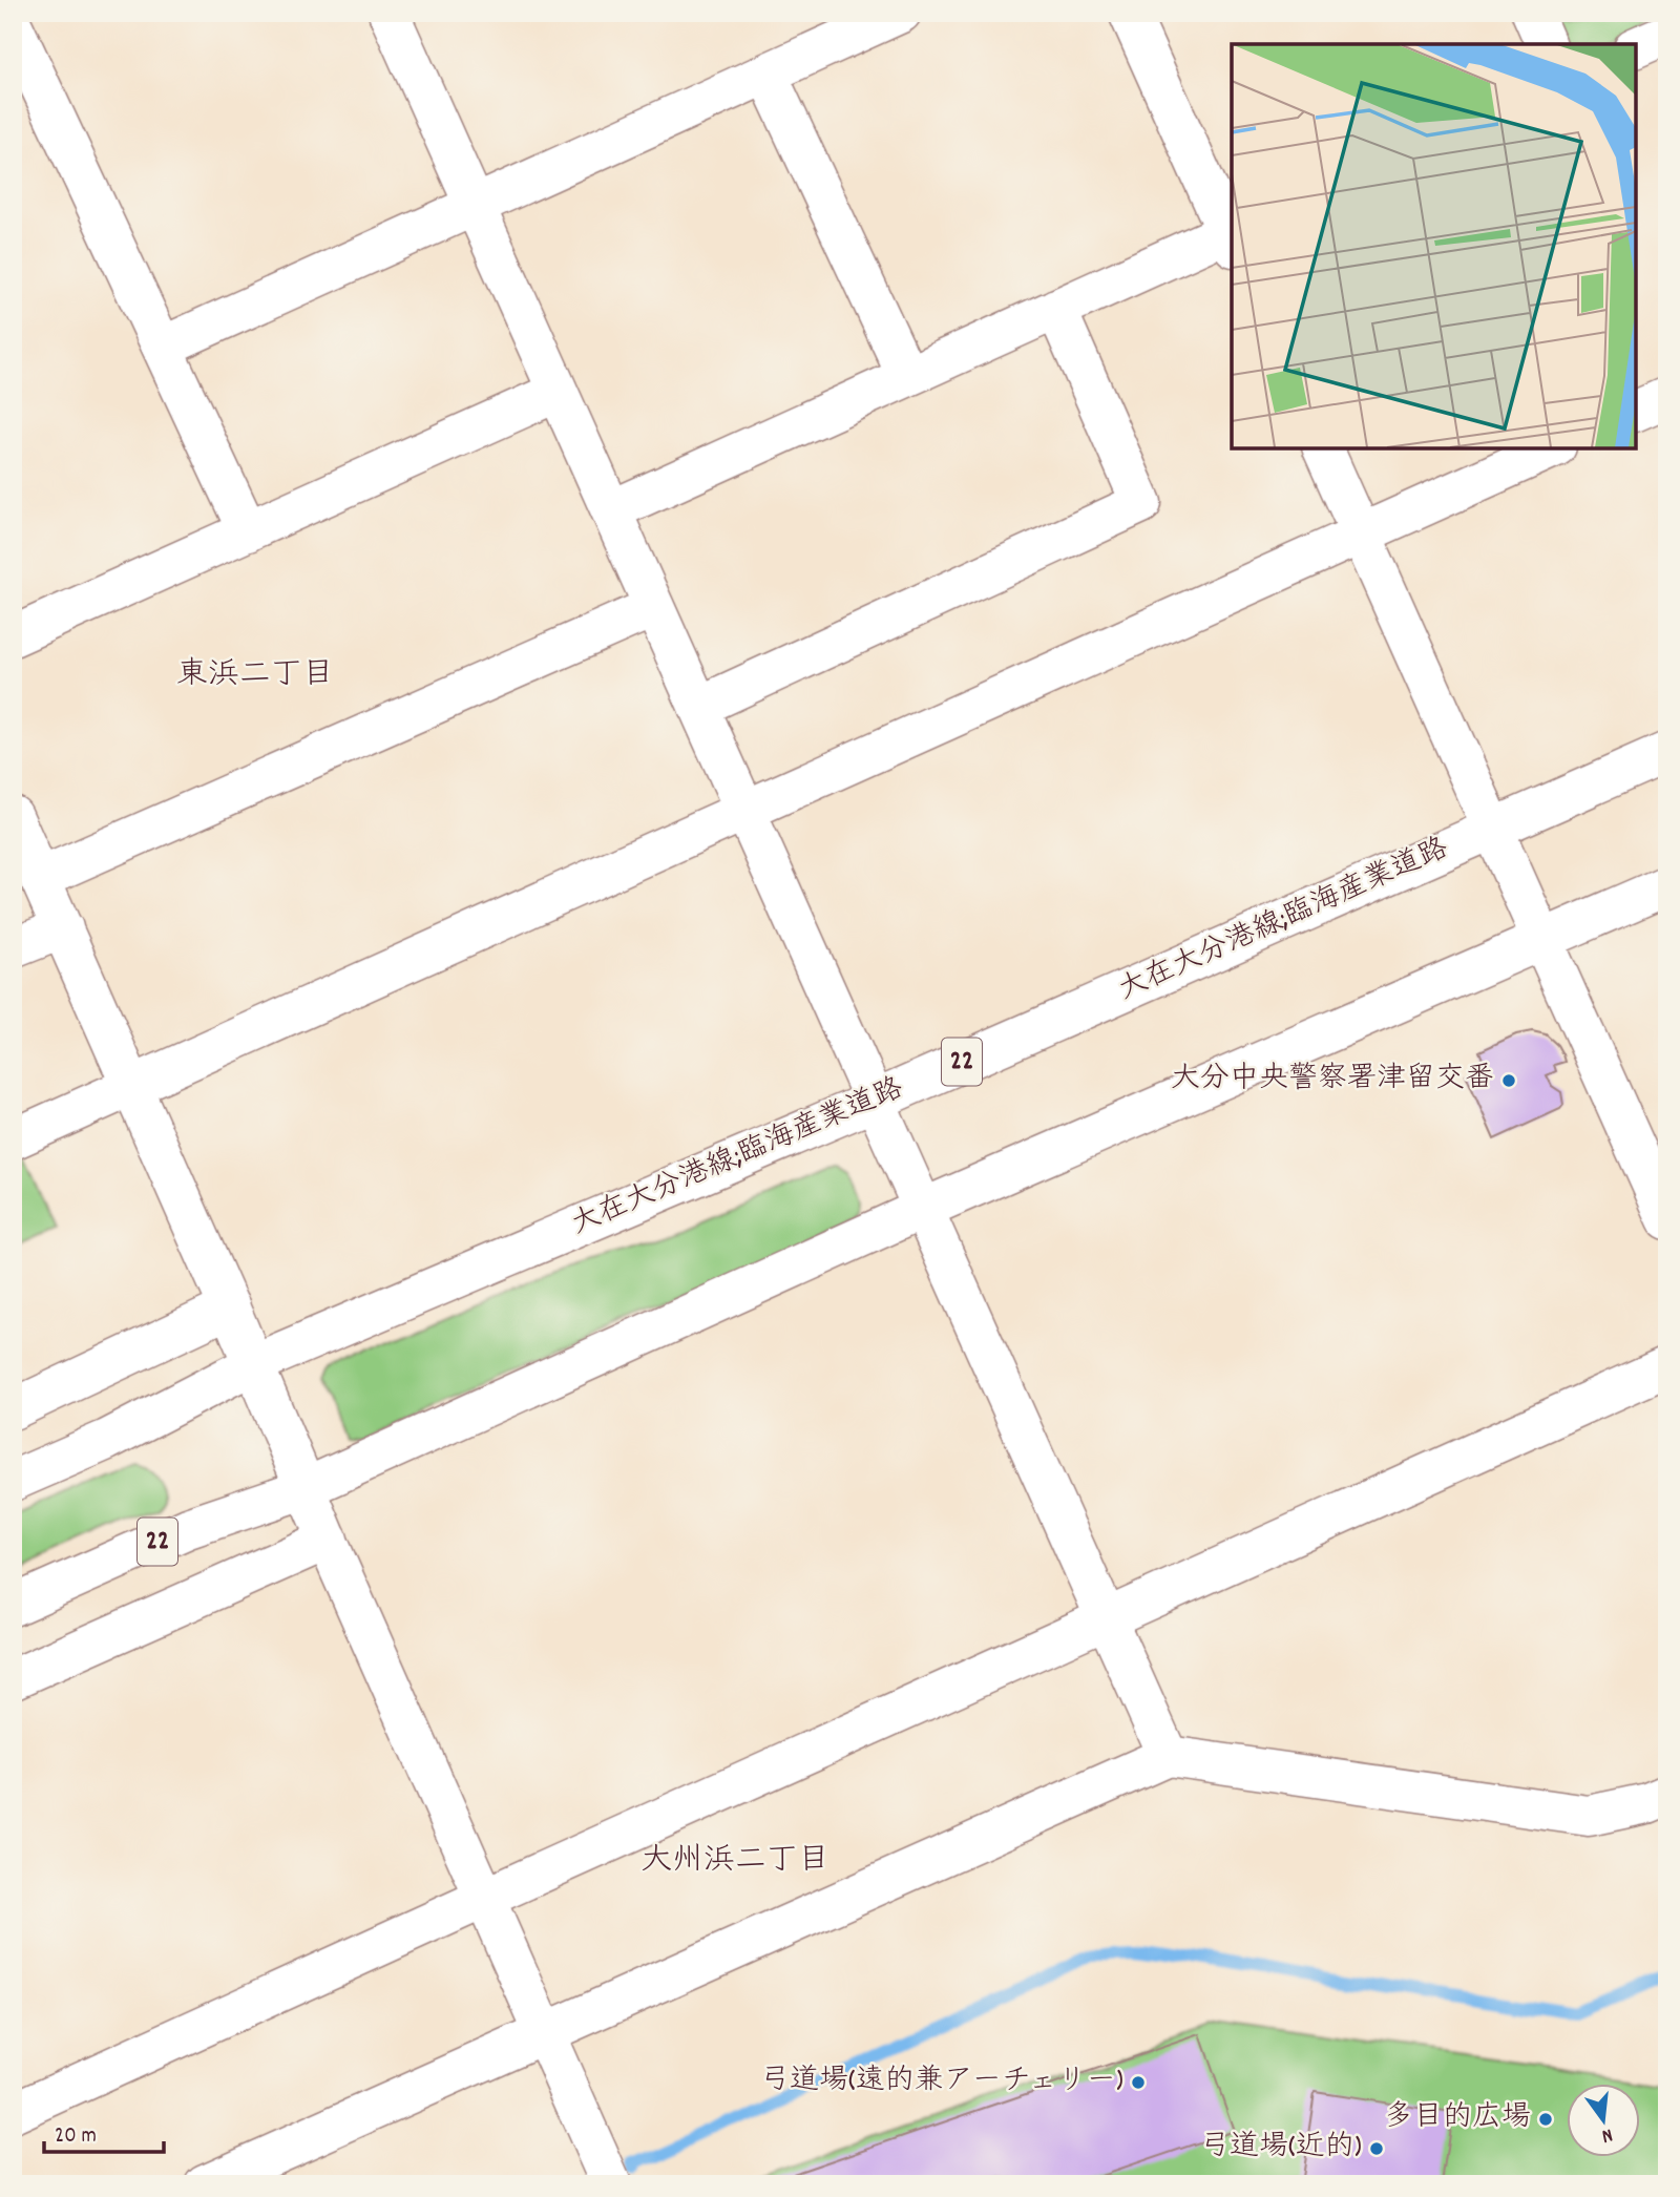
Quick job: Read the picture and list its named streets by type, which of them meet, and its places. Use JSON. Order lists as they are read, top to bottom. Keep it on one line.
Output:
{"streets":{"street":["大在大分港線;臨海産業道路","22"]},"districts":["東浜二丁目","大州浜二丁目"],"places":["大分中央警察署津留交番","弓道場(遠的兼アーチェリー)","多目的広場","弓道場(近的)"],"scale_bar":"20 m","north":"bottom"}
